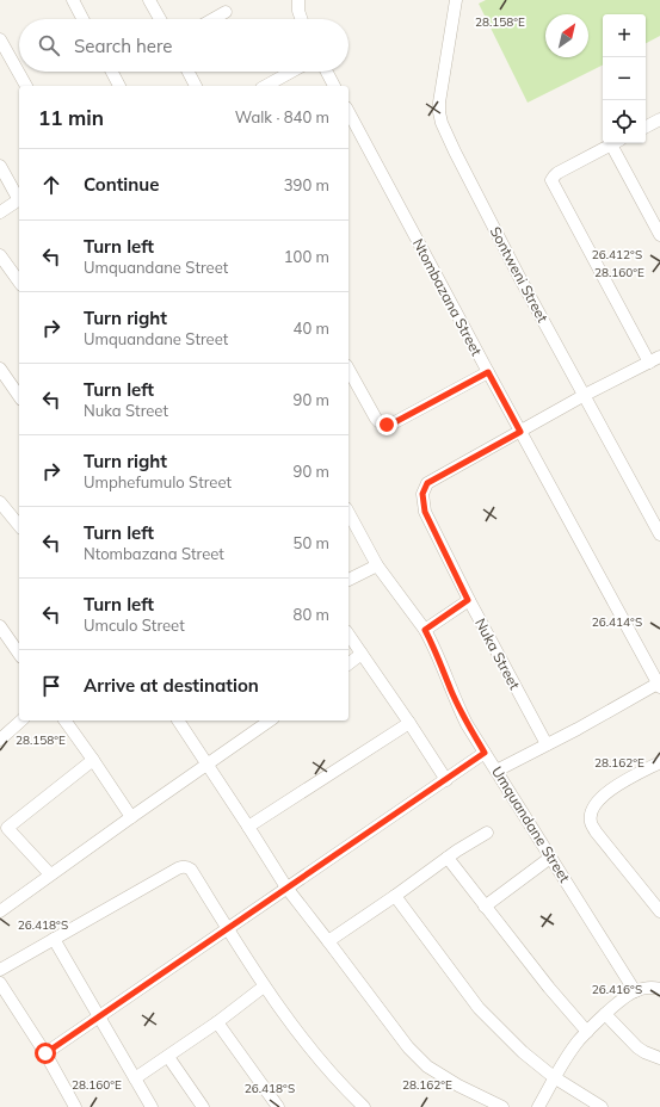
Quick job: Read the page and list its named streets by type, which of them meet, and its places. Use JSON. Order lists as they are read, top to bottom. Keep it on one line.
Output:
{"streets":{"street":["Sontweni Street","Ntombazana Street","Nuka Street","Umquandane Street"]},"crossings":[["Ntombazana Street","Nuka Street"]],"north":"top right","page":{"map_buttons":["+","−"],"search":"Search here","heading":["11 min","Walk · 840 m"],"list":[["Continue","390 m"],["Turn left","Umquandane Street","100 m"],["Turn right","Umquandane Street","40 m"],["Turn left","Nuka Street","90 m"],["Turn right","Umphefumulo Street","90 m"],["Turn left","Ntombazana Street","50 m"],["Turn left","Umculo Street","80 m"],"Arrive at destination"]},"coordinates":["28.158°E","26.412°S","28.160°E","26.414°S","28.162°E","26.418°S","26.416°S"]}
